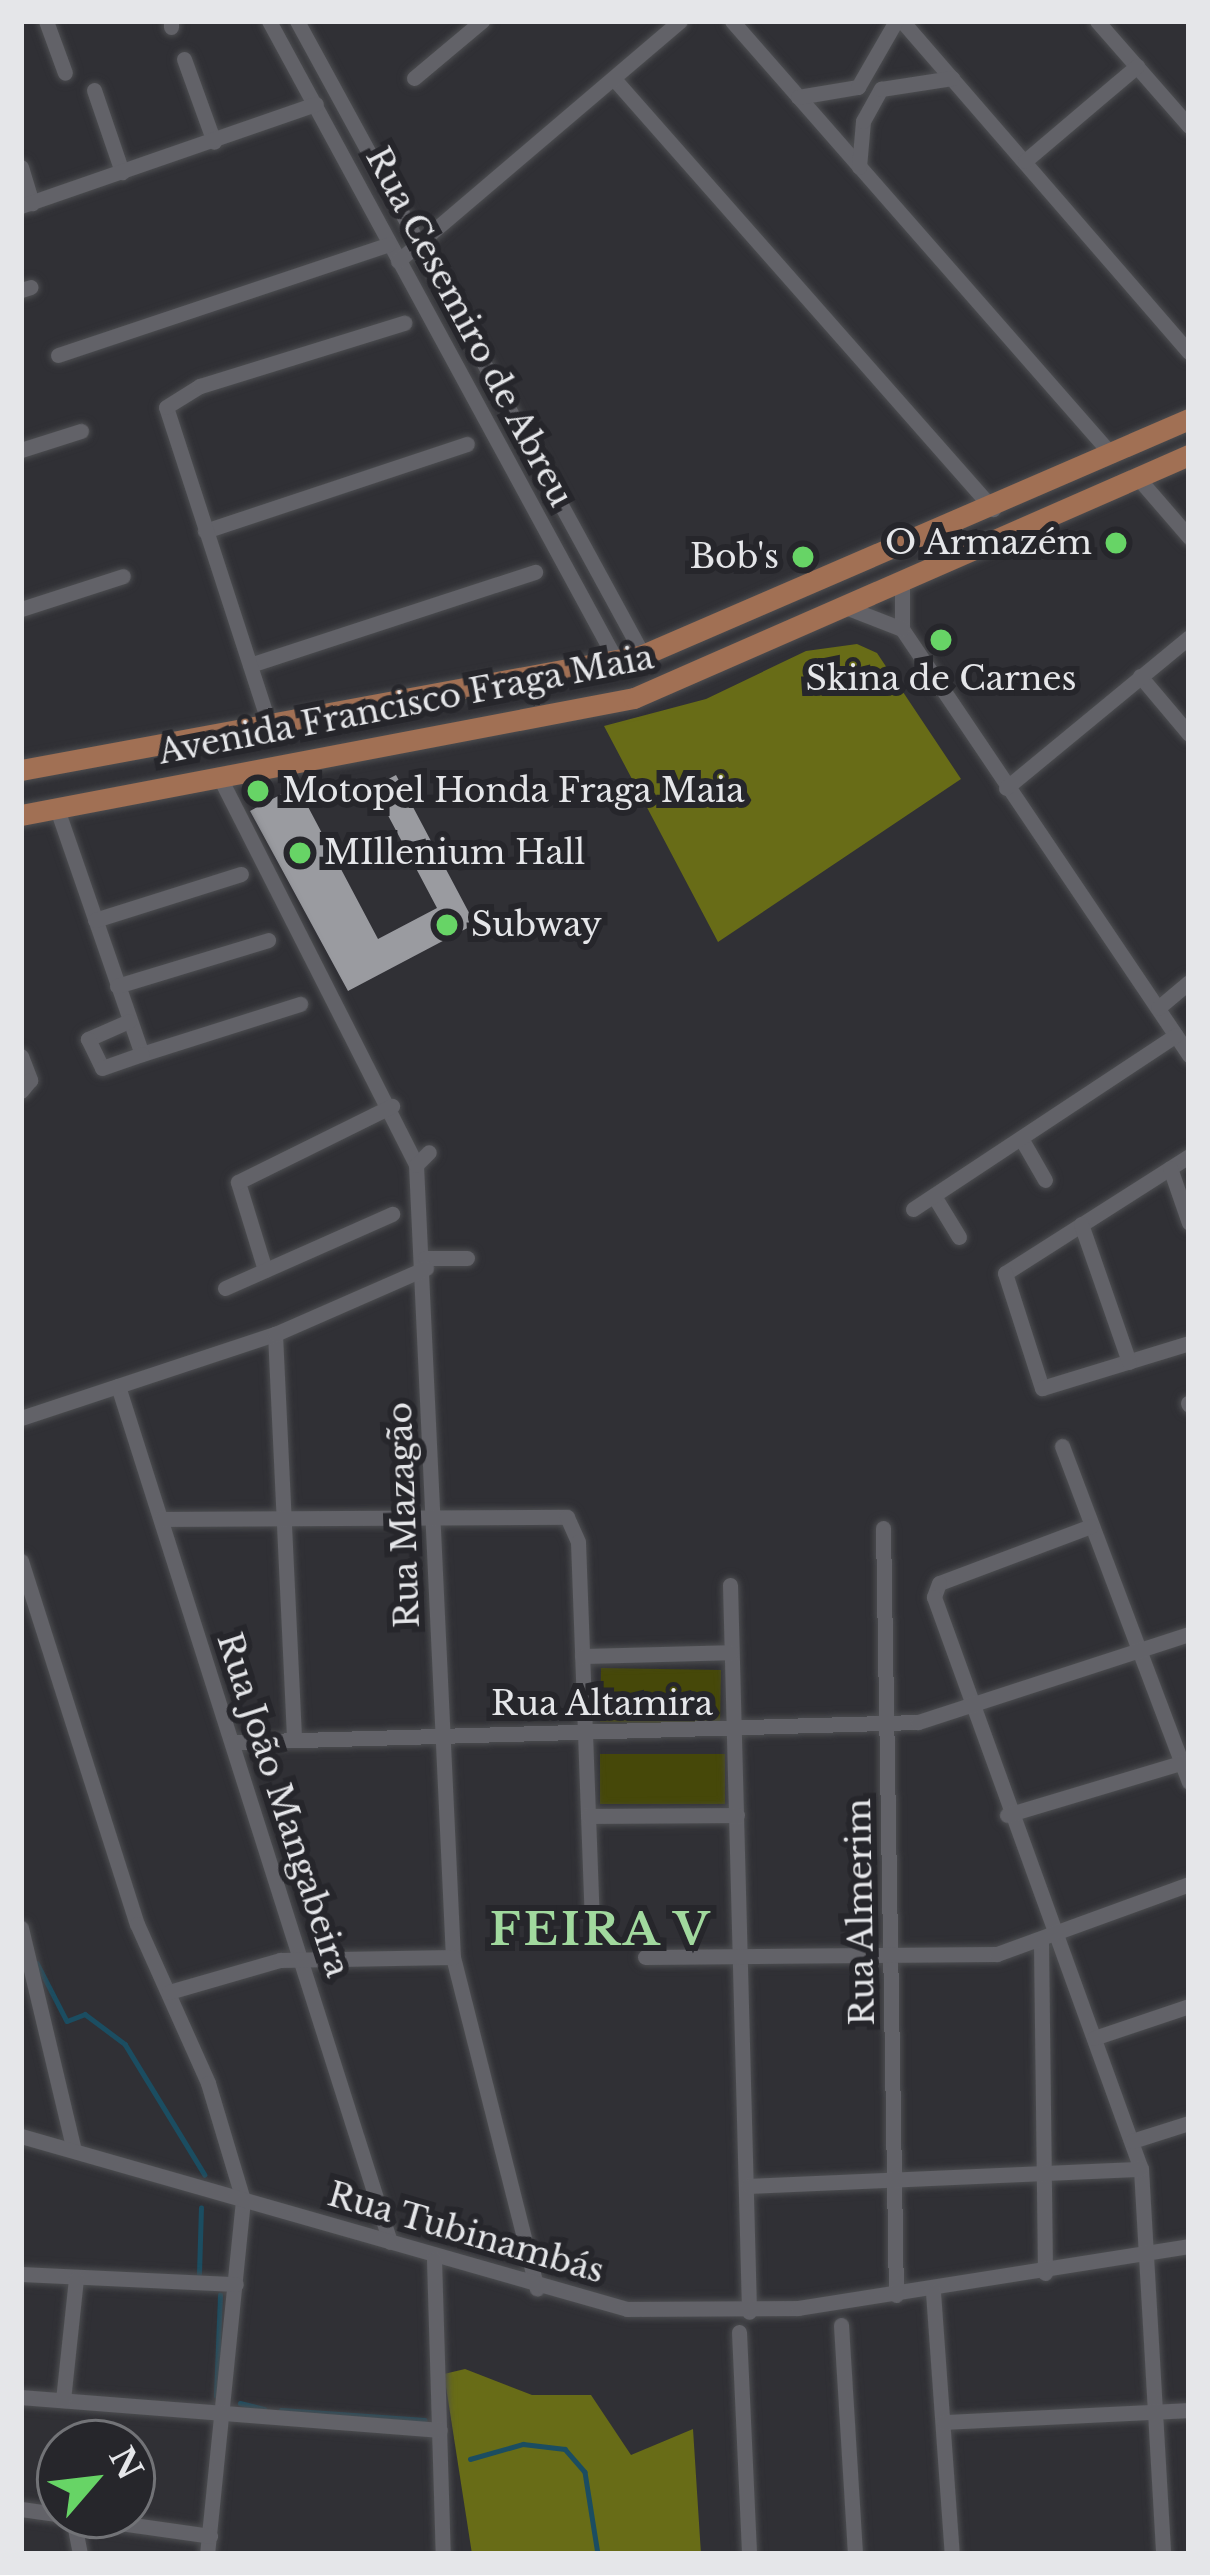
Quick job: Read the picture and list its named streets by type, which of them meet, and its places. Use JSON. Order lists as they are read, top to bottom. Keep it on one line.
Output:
{"streets":{"main road":["Avenida Francisco Fraga Maia"],"street":["Rua Cesemiro de Abreu","Rua Mazagão","Rua Altamira","Rua João Mangabeira","Rua Almerim","Rua Tubinambás"]},"crossings":[["Rua Cesemiro de Abreu","Avenida Francisco Fraga Maia"],["Avenida Francisco Fraga Maia","Rua Mazagão"],["Rua Mazagão","Rua Altamira"],["Rua Mazagão","Rua Tubinambás"],["Rua Altamira","Rua João Mangabeira"],["Rua Altamira","Rua Almerim"],["Rua João Mangabeira","Rua Tubinambás"],["Rua Almerim","Rua Tubinambás"]],"districts":["FEIRA V"],"places":["O Armazém","Bob's","Skina de Carnes","Motopel Honda Fraga Maia","MIllenium Hall","Subway"],"north":"top right"}
